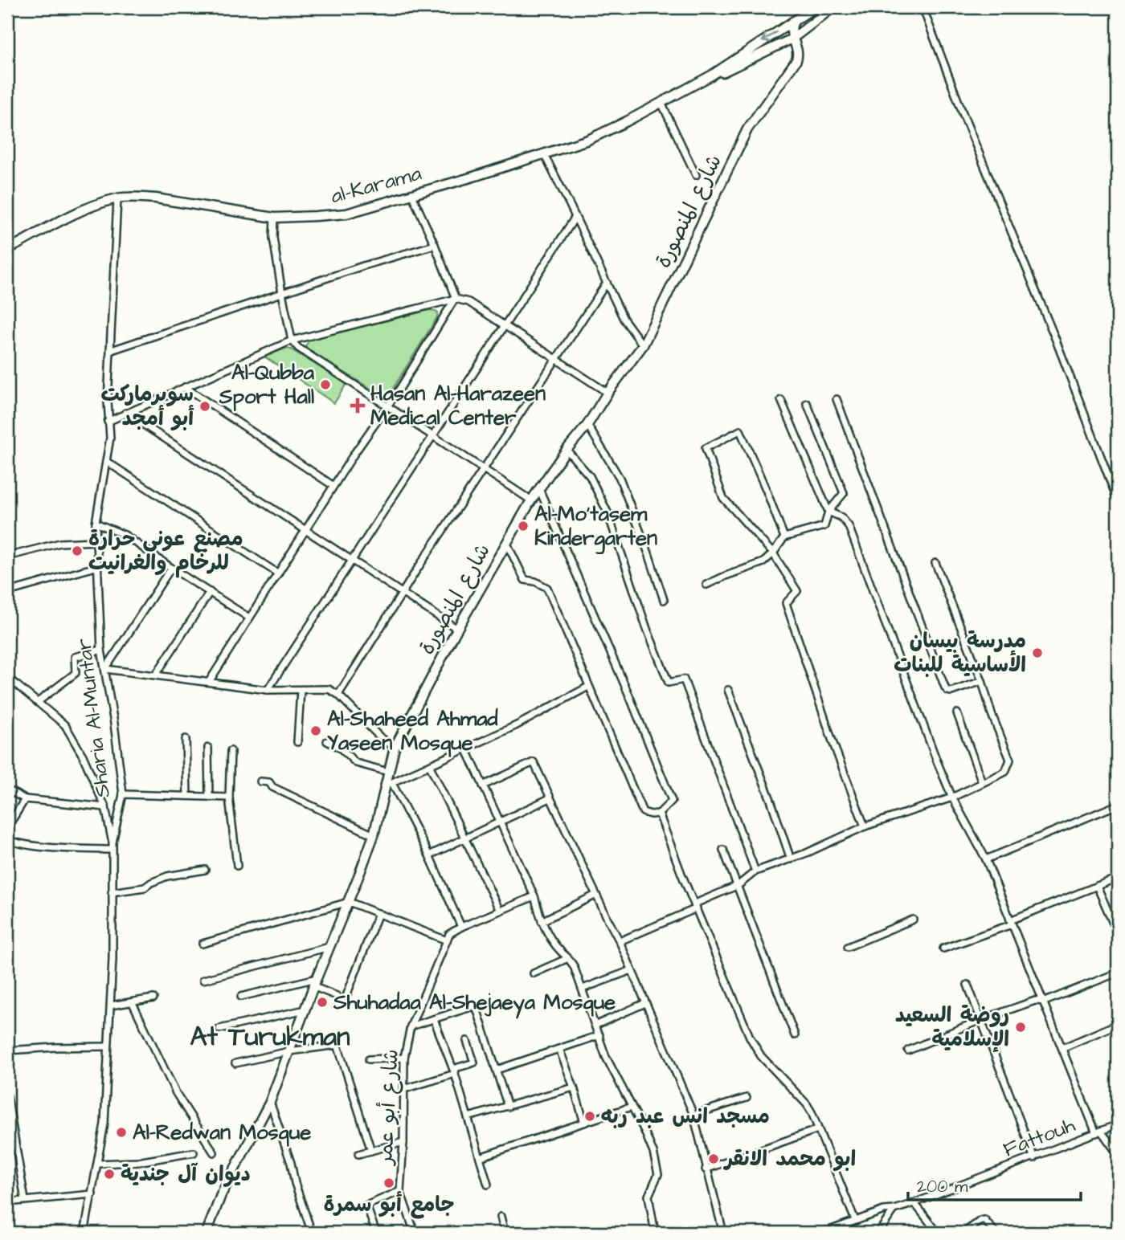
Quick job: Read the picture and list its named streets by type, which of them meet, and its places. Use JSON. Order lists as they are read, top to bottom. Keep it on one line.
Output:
{"streets":{"main road":["al-Karama","شارع المنصورة"],"street":["Sharia Al-Muntar","شارع أبو عمر","Fattouh"]},"crossings":[["al-Karama","شارع المنصورة"],["al-Karama","Sharia Al-Muntar"]],"districts":["At Turukman"],"places":{"other":["Al-Qubba Sport Hall","سوبرماركت أبو أمجد","Al-Mo'tasem Kindergarten","مصنع عوني حرارة للرخام والغرانيت","مدرسة بيسان الأساسية للبنات","Al-Shaheed Ahmad Yaseen Mosque","Shuhadaa Al-Shejaeya Mosque","روضة السعيد الإسلامية","مسجد انس عبد ربه","Al-Redwan Mosque","ابو محمد الانقر","ديوان آل جندية","جامع أبو سمرة"],"health":["Hasan Al-Harazeen Medical Center"]},"scale_bar":"200 m"}
